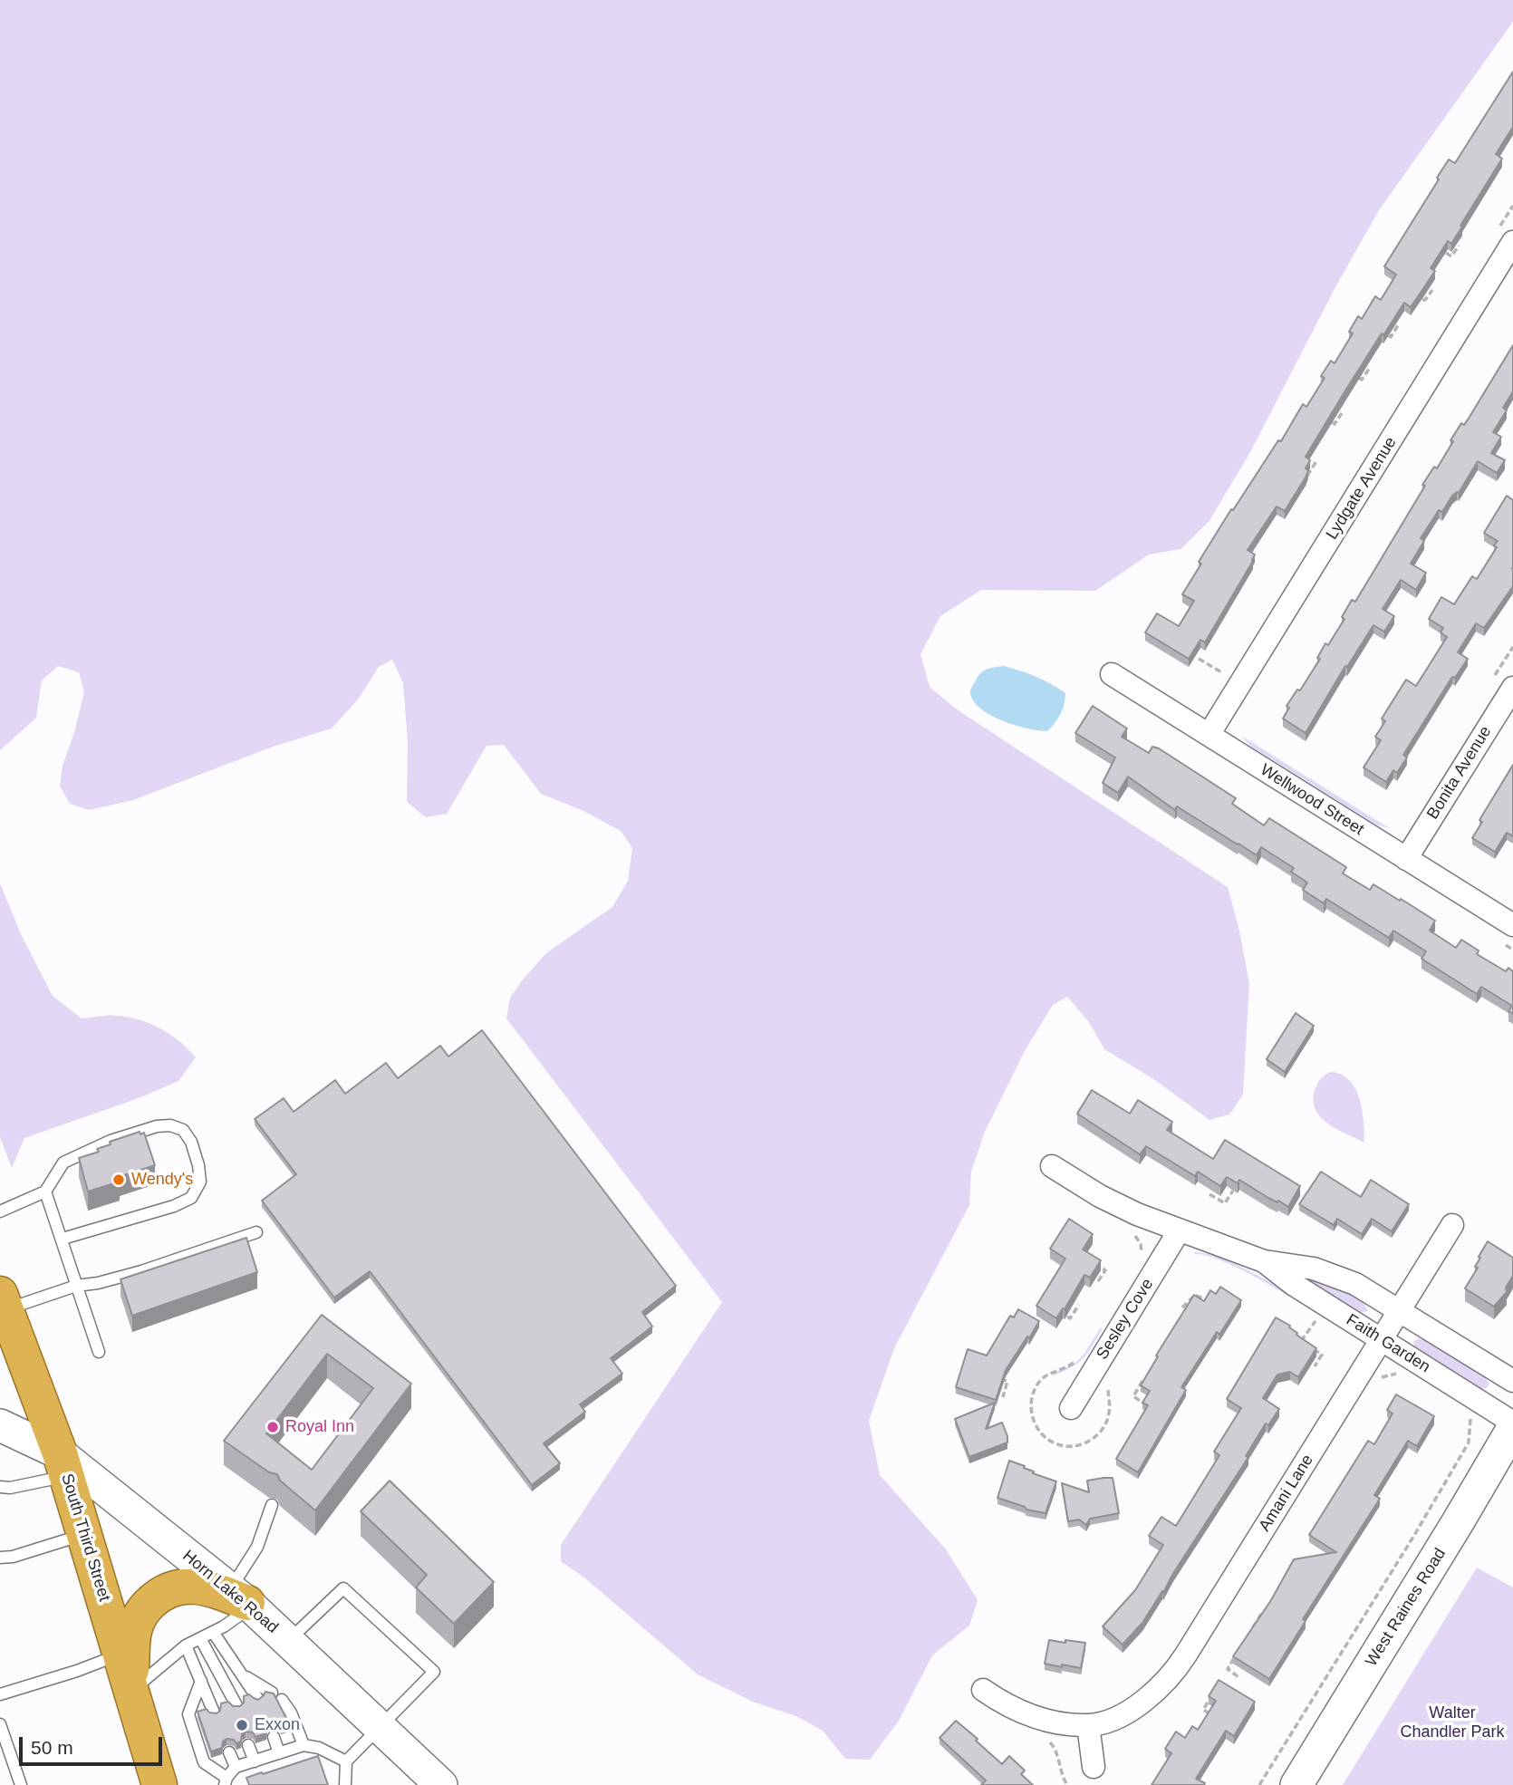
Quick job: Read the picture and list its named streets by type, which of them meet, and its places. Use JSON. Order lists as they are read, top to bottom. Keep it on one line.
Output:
{"streets":{"highway":["South Third Street"],"main road":["Horn Lake Road","West Raines Road"],"street":["Lydgate Avenue","Bonita Avenue","Wellwood Street","Sesley Cove","Faith Garden","Amani Lane"]},"crossings":[["Lydgate Avenue","Wellwood Street"],["Bonita Avenue","Wellwood Street"],["Sesley Cove","Faith Garden"],["Faith Garden","Amani Lane"],["South Third Street","Horn Lake Road"]],"parks":["Walter Chandler Park"],"places":["Wendy's","Royal Inn","Exxon"],"scale_bar":"50 m"}
